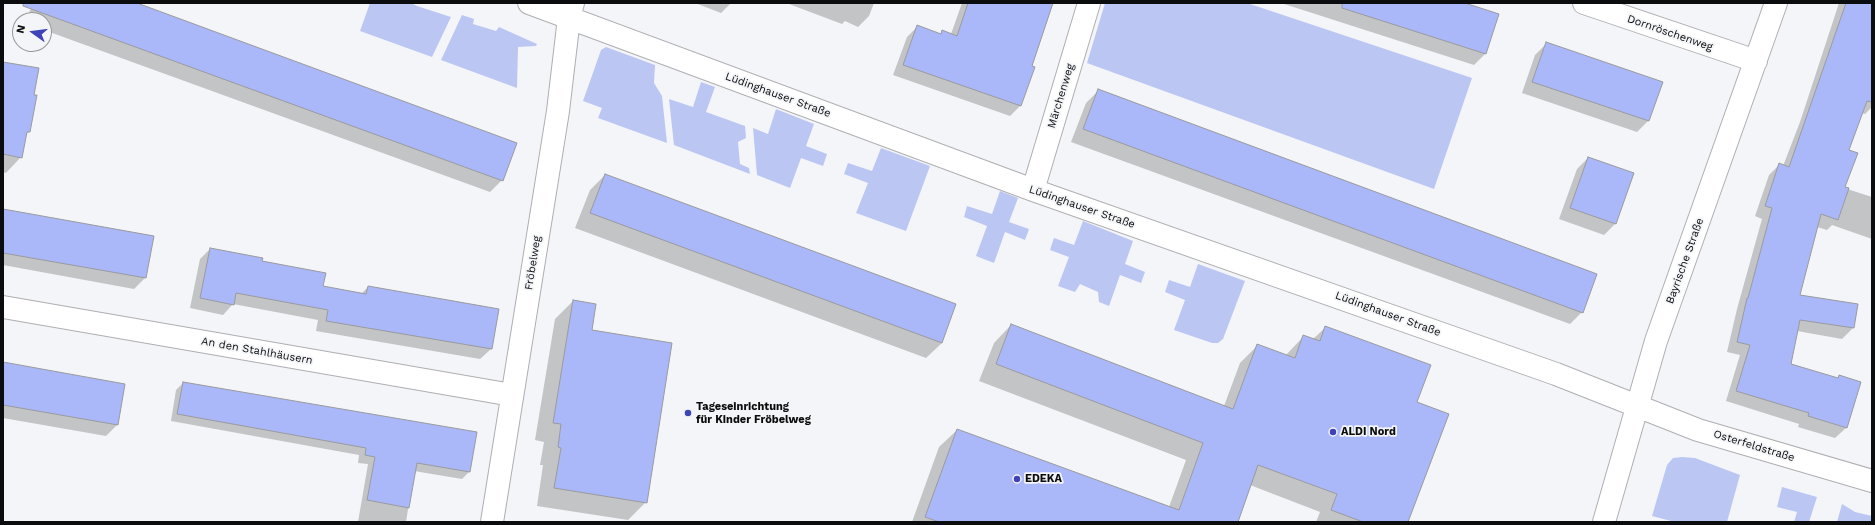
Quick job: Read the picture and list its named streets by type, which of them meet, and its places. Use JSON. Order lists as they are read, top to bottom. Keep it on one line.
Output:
{"streets":{"street":["Dornröschenweg","Lüdinghauser Straße","Märchenweg","Bayrische Straße","Fröbelweg","An den Stahlhäusern","Osterfeldstraße"]},"crossings":[["Dornröschenweg","Bayrische Straße"],["Lüdinghauser Straße","Märchenweg"],["Lüdinghauser Straße","Bayrische Straße"],["Lüdinghauser Straße","Fröbelweg"],["Lüdinghauser Straße","Osterfeldstraße"],["Bayrische Straße","Osterfeldstraße"],["Fröbelweg","An den Stahlhäusern"]],"places":["Tageseinrichtung für Kinder Fröbelweg","ALDI Nord","EDEKA"],"north":"left"}
